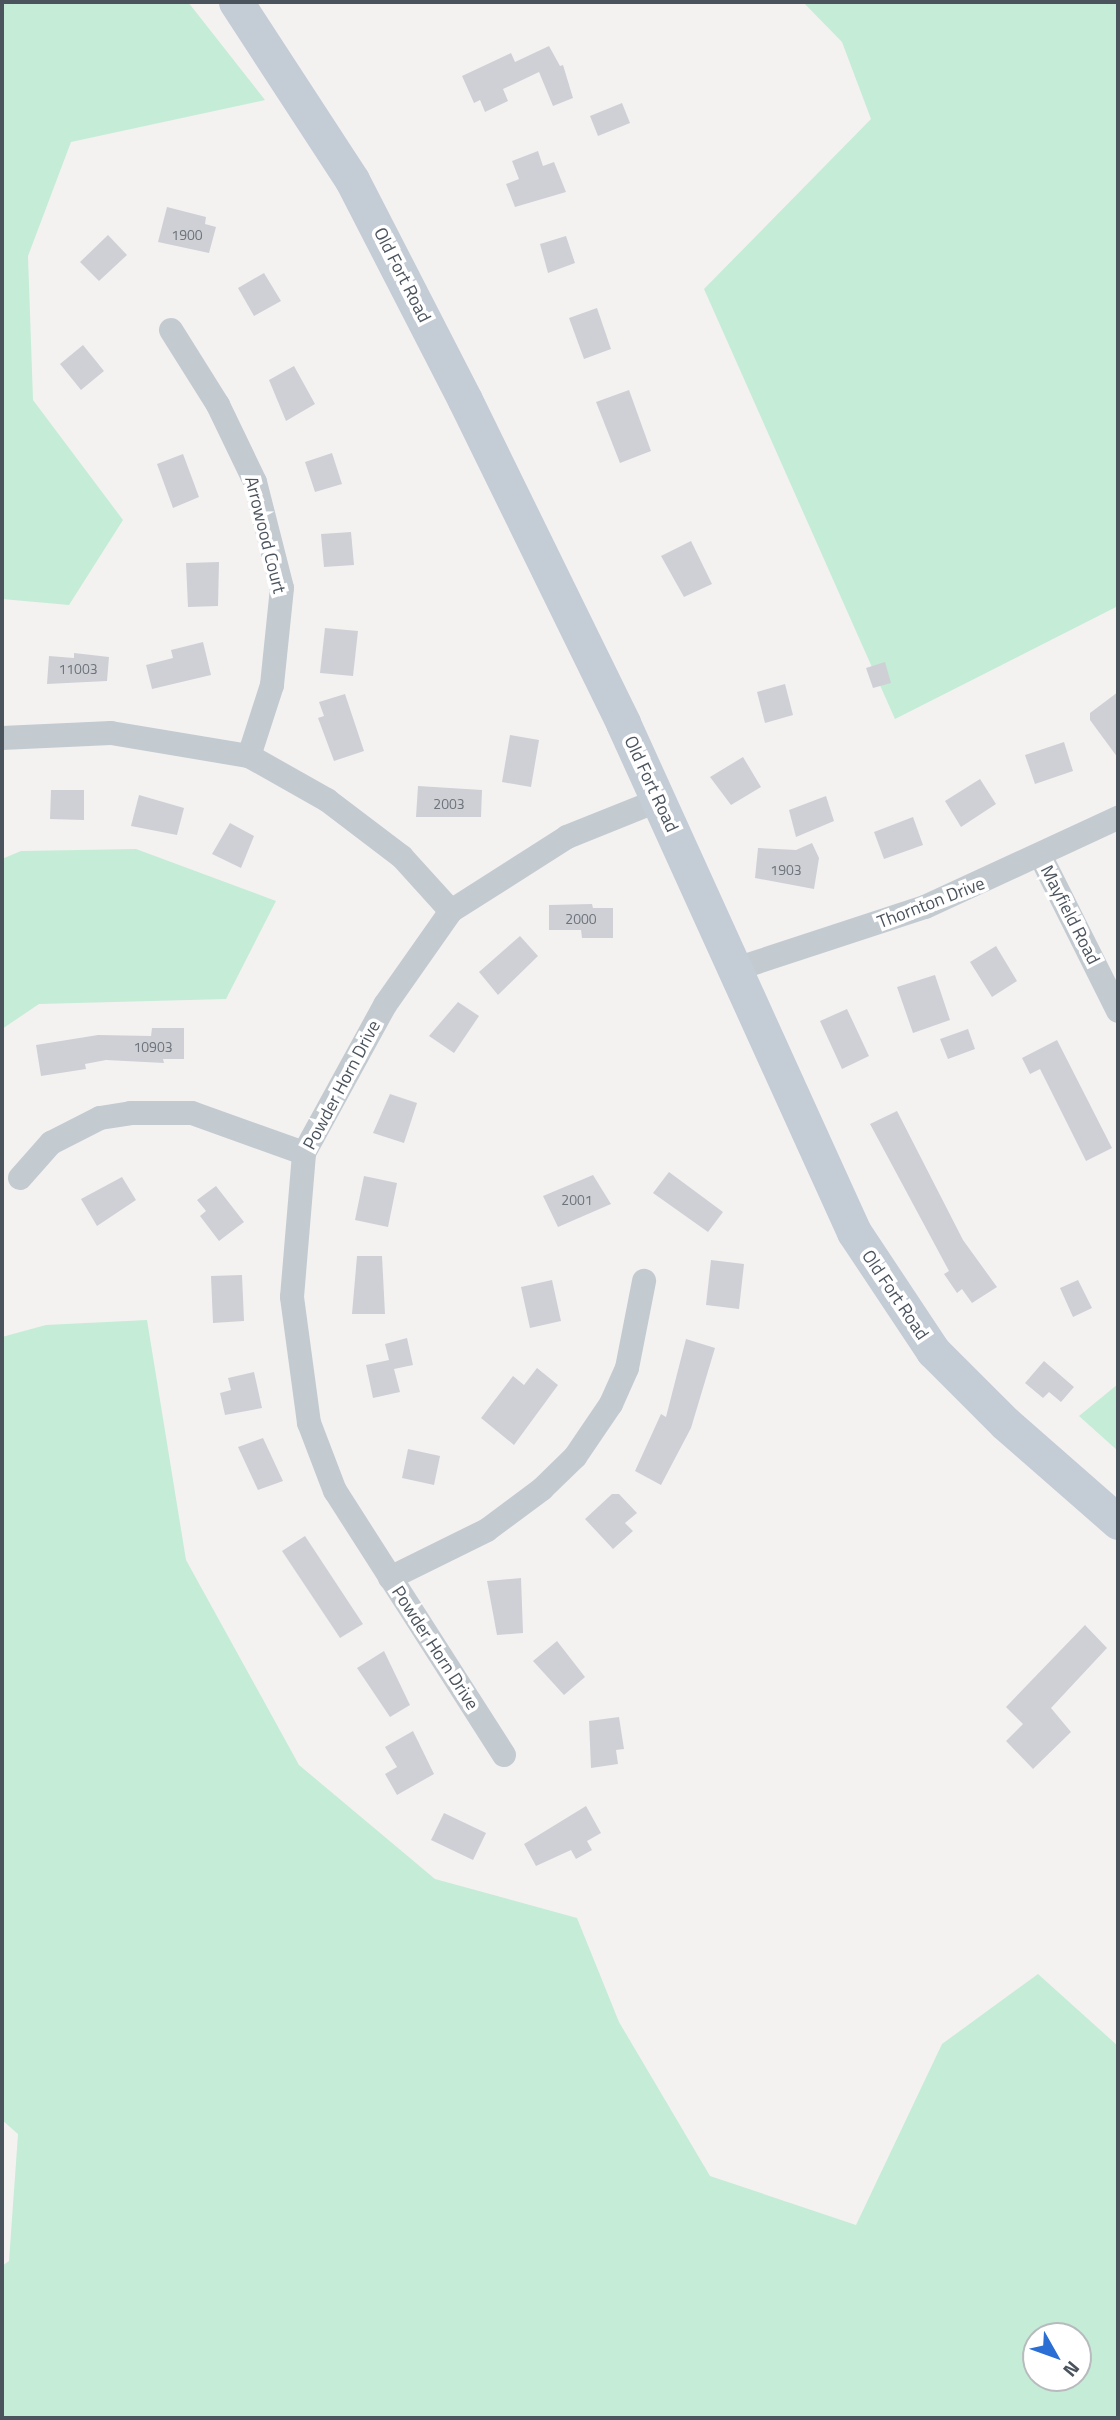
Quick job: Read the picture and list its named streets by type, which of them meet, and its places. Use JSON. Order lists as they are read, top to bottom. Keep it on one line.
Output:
{"streets":{"main road":["Old Fort Road"],"street":["Arrowood Court","Thornton Drive","Mayfield Road","Powder Horn Drive"]},"crossings":[["Old Fort Road","Thornton Drive"],["Old Fort Road","Powder Horn Drive"],["Thornton Drive","Mayfield Road"]],"house_numbers":["1900","11003","2003","1903","2000","10903","2001"],"north":"bottom right"}
